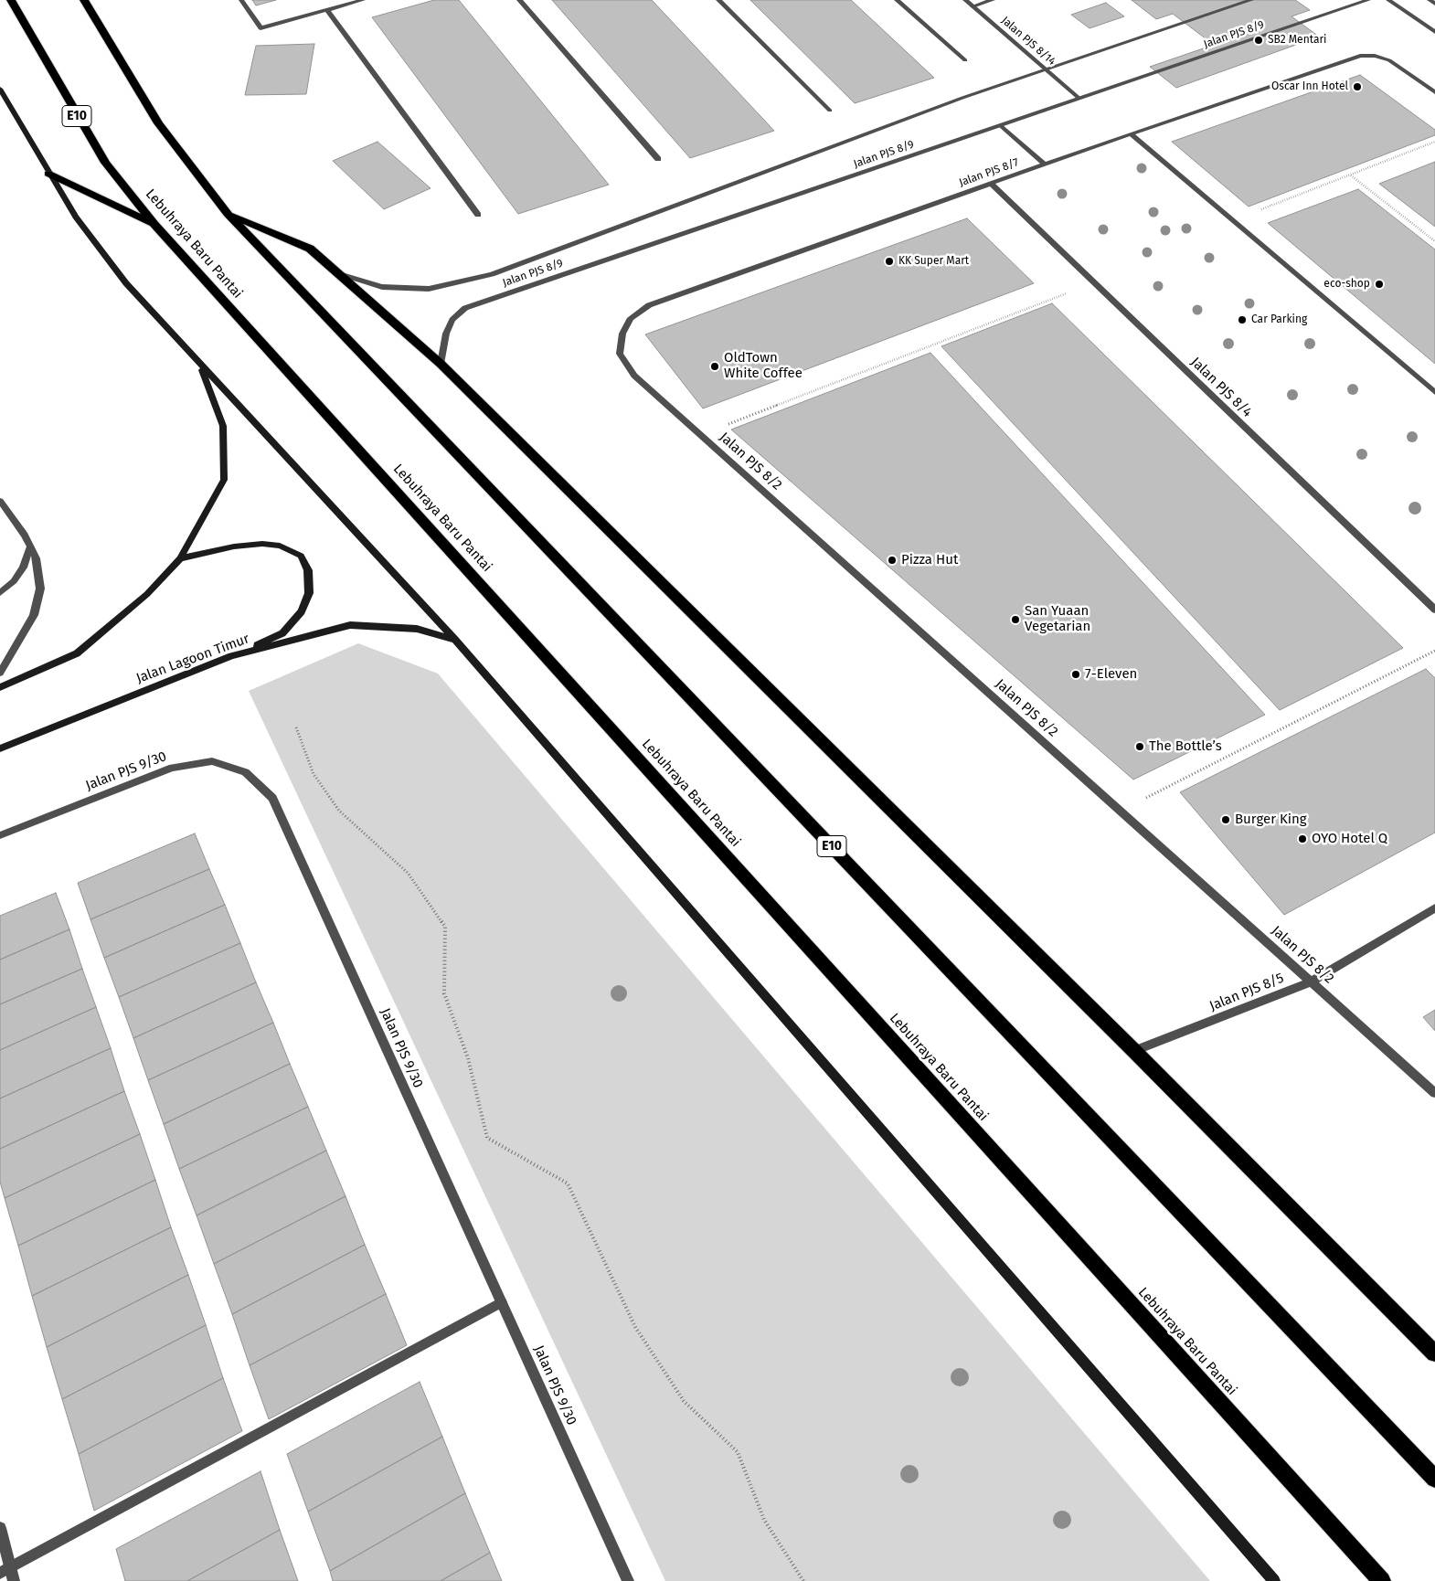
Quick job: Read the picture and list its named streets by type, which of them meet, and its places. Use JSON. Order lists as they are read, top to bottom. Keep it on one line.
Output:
{"streets":{"highway":["E10","Lebuhraya Baru Pantai"],"main road":["Jalan Lagoon Timur"],"street":["Jalan PJS 8/9","Jalan PJS 8/14","Jalan PJS 8/7","Jalan PJS 8/4","Jalan PJS 8/2","Jalan PJS 9/30","Jalan PJS 8/5"]},"crossings":[["Jalan PJS 8/9","Jalan PJS 8/14"],["Jalan PJS 8/7","Jalan PJS 8/4"],["Jalan PJS 8/7","Jalan PJS 8/2"],["Jalan PJS 8/2","Jalan PJS 8/5"]],"places":["SB2 Mentari","Oscar Inn Hotel","KK Super Mart","eco-shop","Car Parking","OldTown White Coffee","Pizza Hut","San Yuaan Vegetarian","7-Eleven","The Bottle’s","Burger King","OYO Hotel Q"]}
